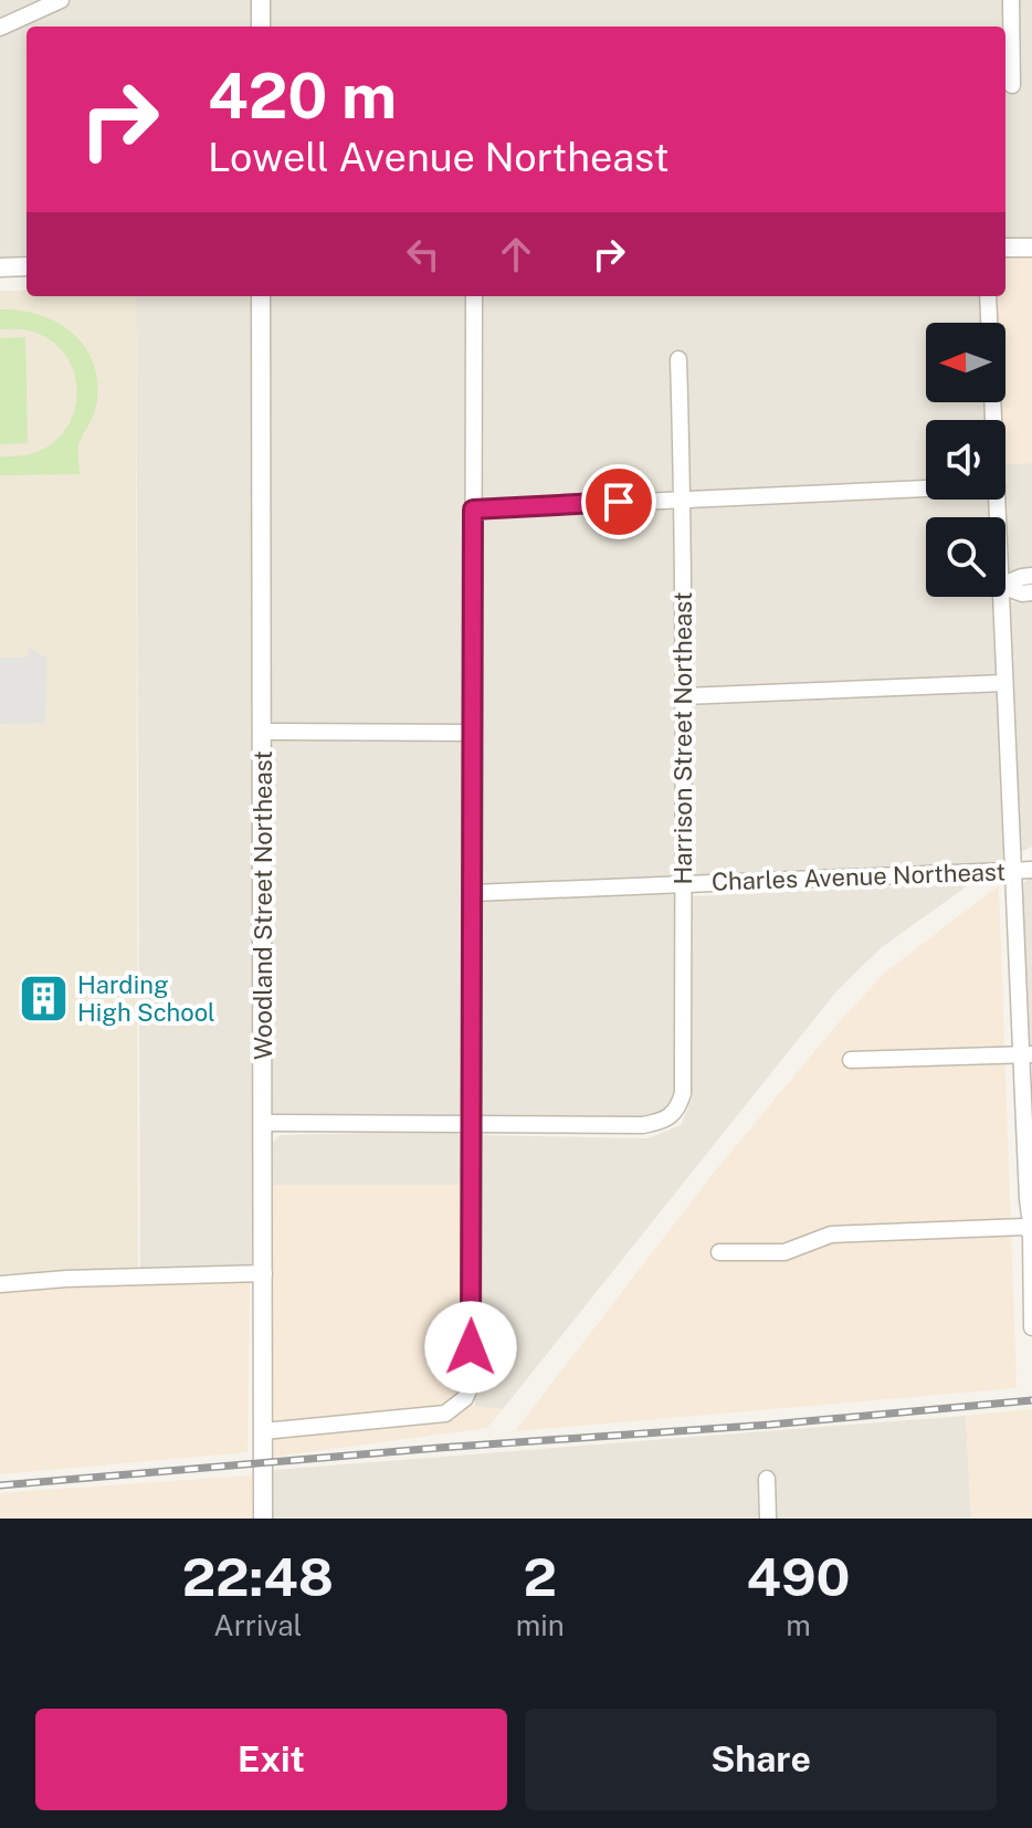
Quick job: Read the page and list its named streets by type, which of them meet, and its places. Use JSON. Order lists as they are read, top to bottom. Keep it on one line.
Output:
{"streets":{"street":["Harrison Street Northeast","Charles Avenue Northeast","Woodland Street Northeast"]},"crossings":[["Harrison Street Northeast","Charles Avenue Northeast"]],"places":{"building":["Harding High School"]},"north":"left","page":{"turn":["420 m","Lowell Avenue Northeast"],"eta":["22:48","Arrival","2","min","490","m"],"buttons":["Exit","Share"]}}
